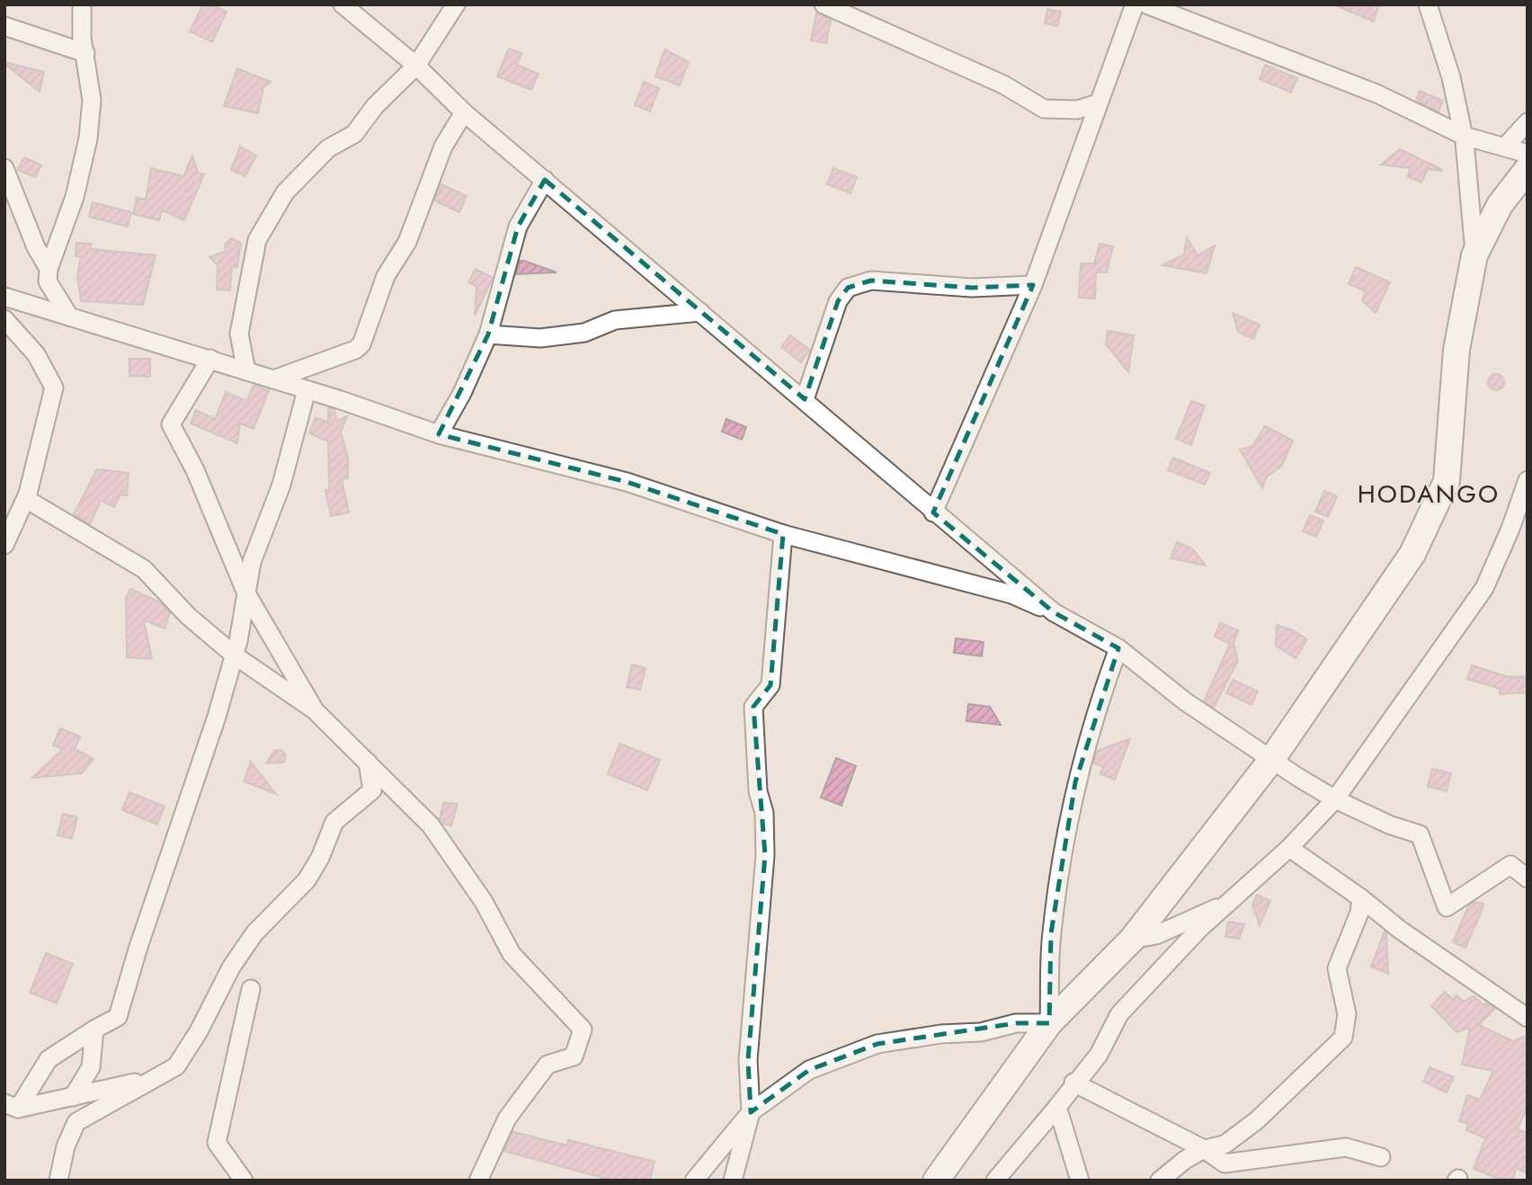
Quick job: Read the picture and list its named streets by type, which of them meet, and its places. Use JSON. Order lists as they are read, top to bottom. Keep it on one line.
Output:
{"districts":["HODANGO"]}
